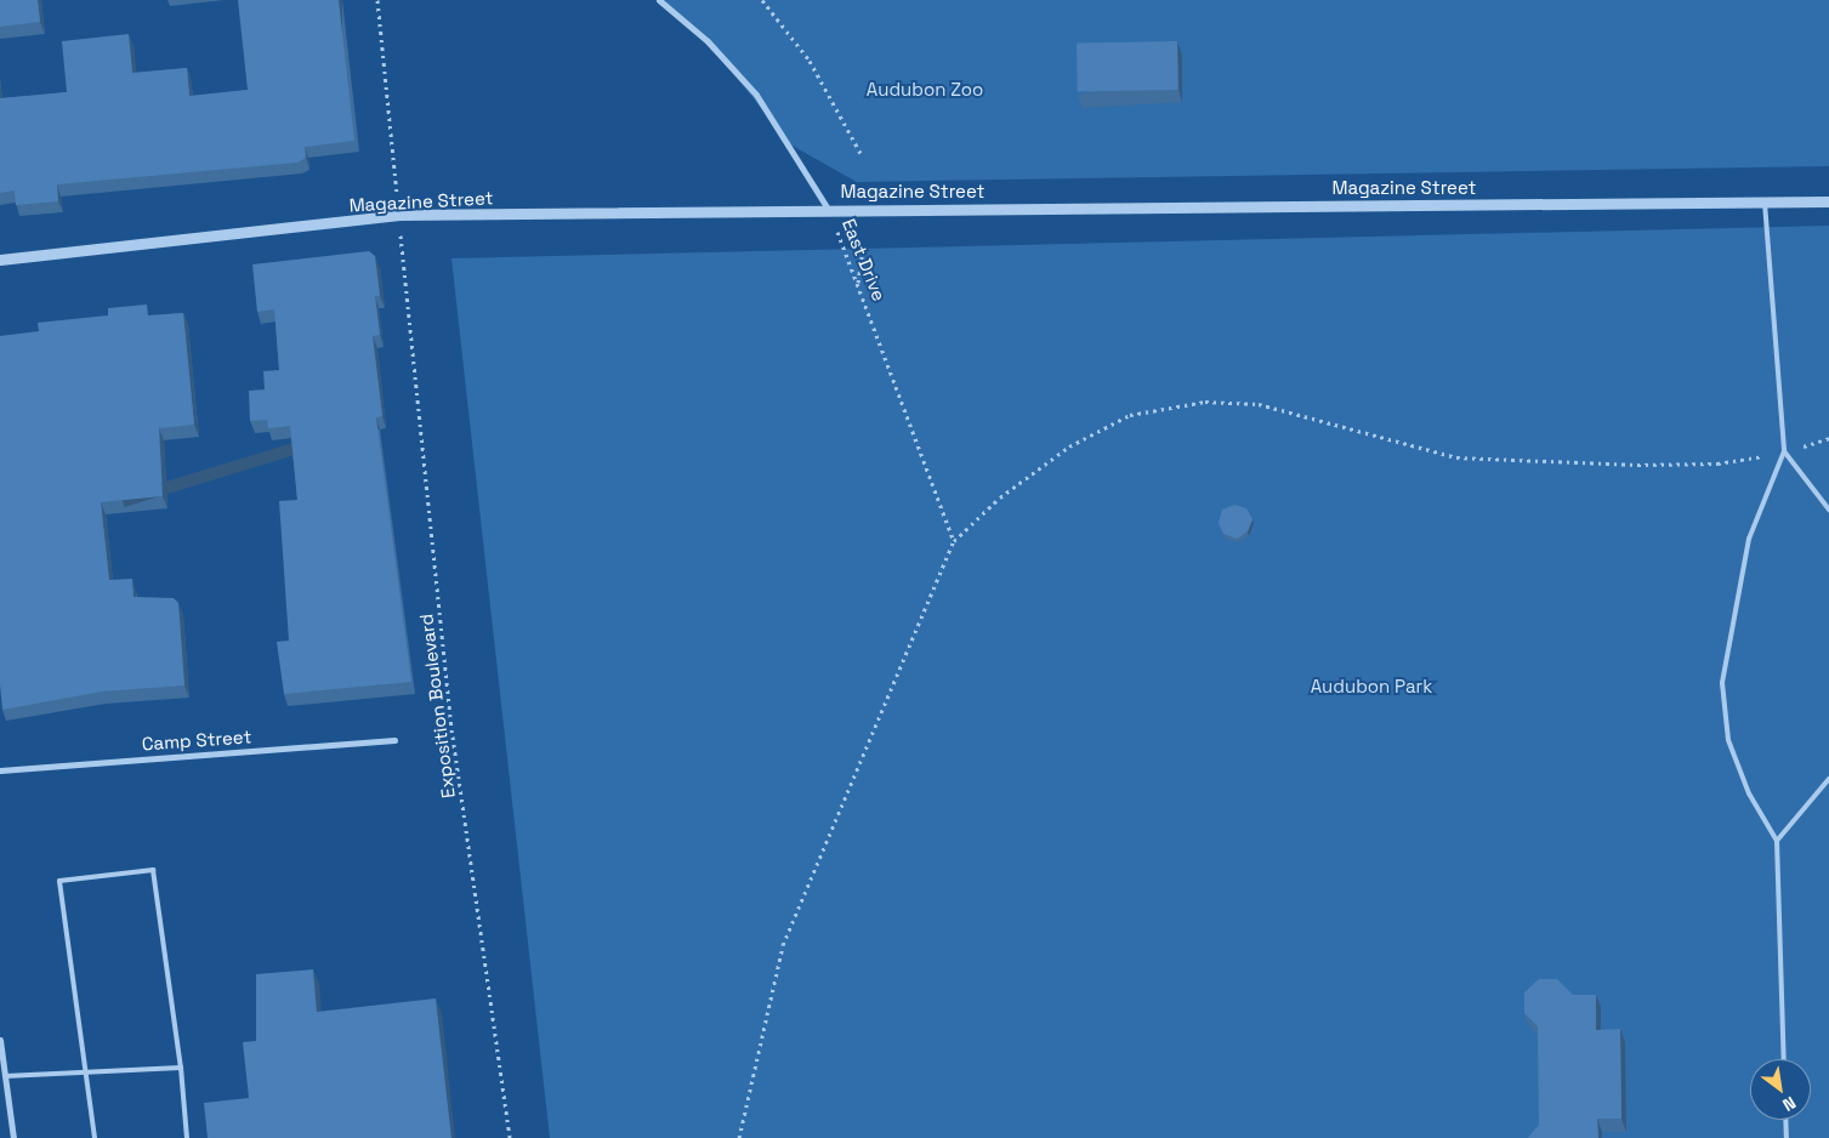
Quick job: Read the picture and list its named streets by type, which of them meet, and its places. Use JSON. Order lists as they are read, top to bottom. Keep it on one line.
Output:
{"streets":{"street":["Magazine Street","East Drive","Camp Street"],"path":["Exposition Boulevard"]},"crossings":[["Magazine Street","East Drive"]],"parks":["Audubon Zoo","Audubon Park"],"north":"bottom right"}
